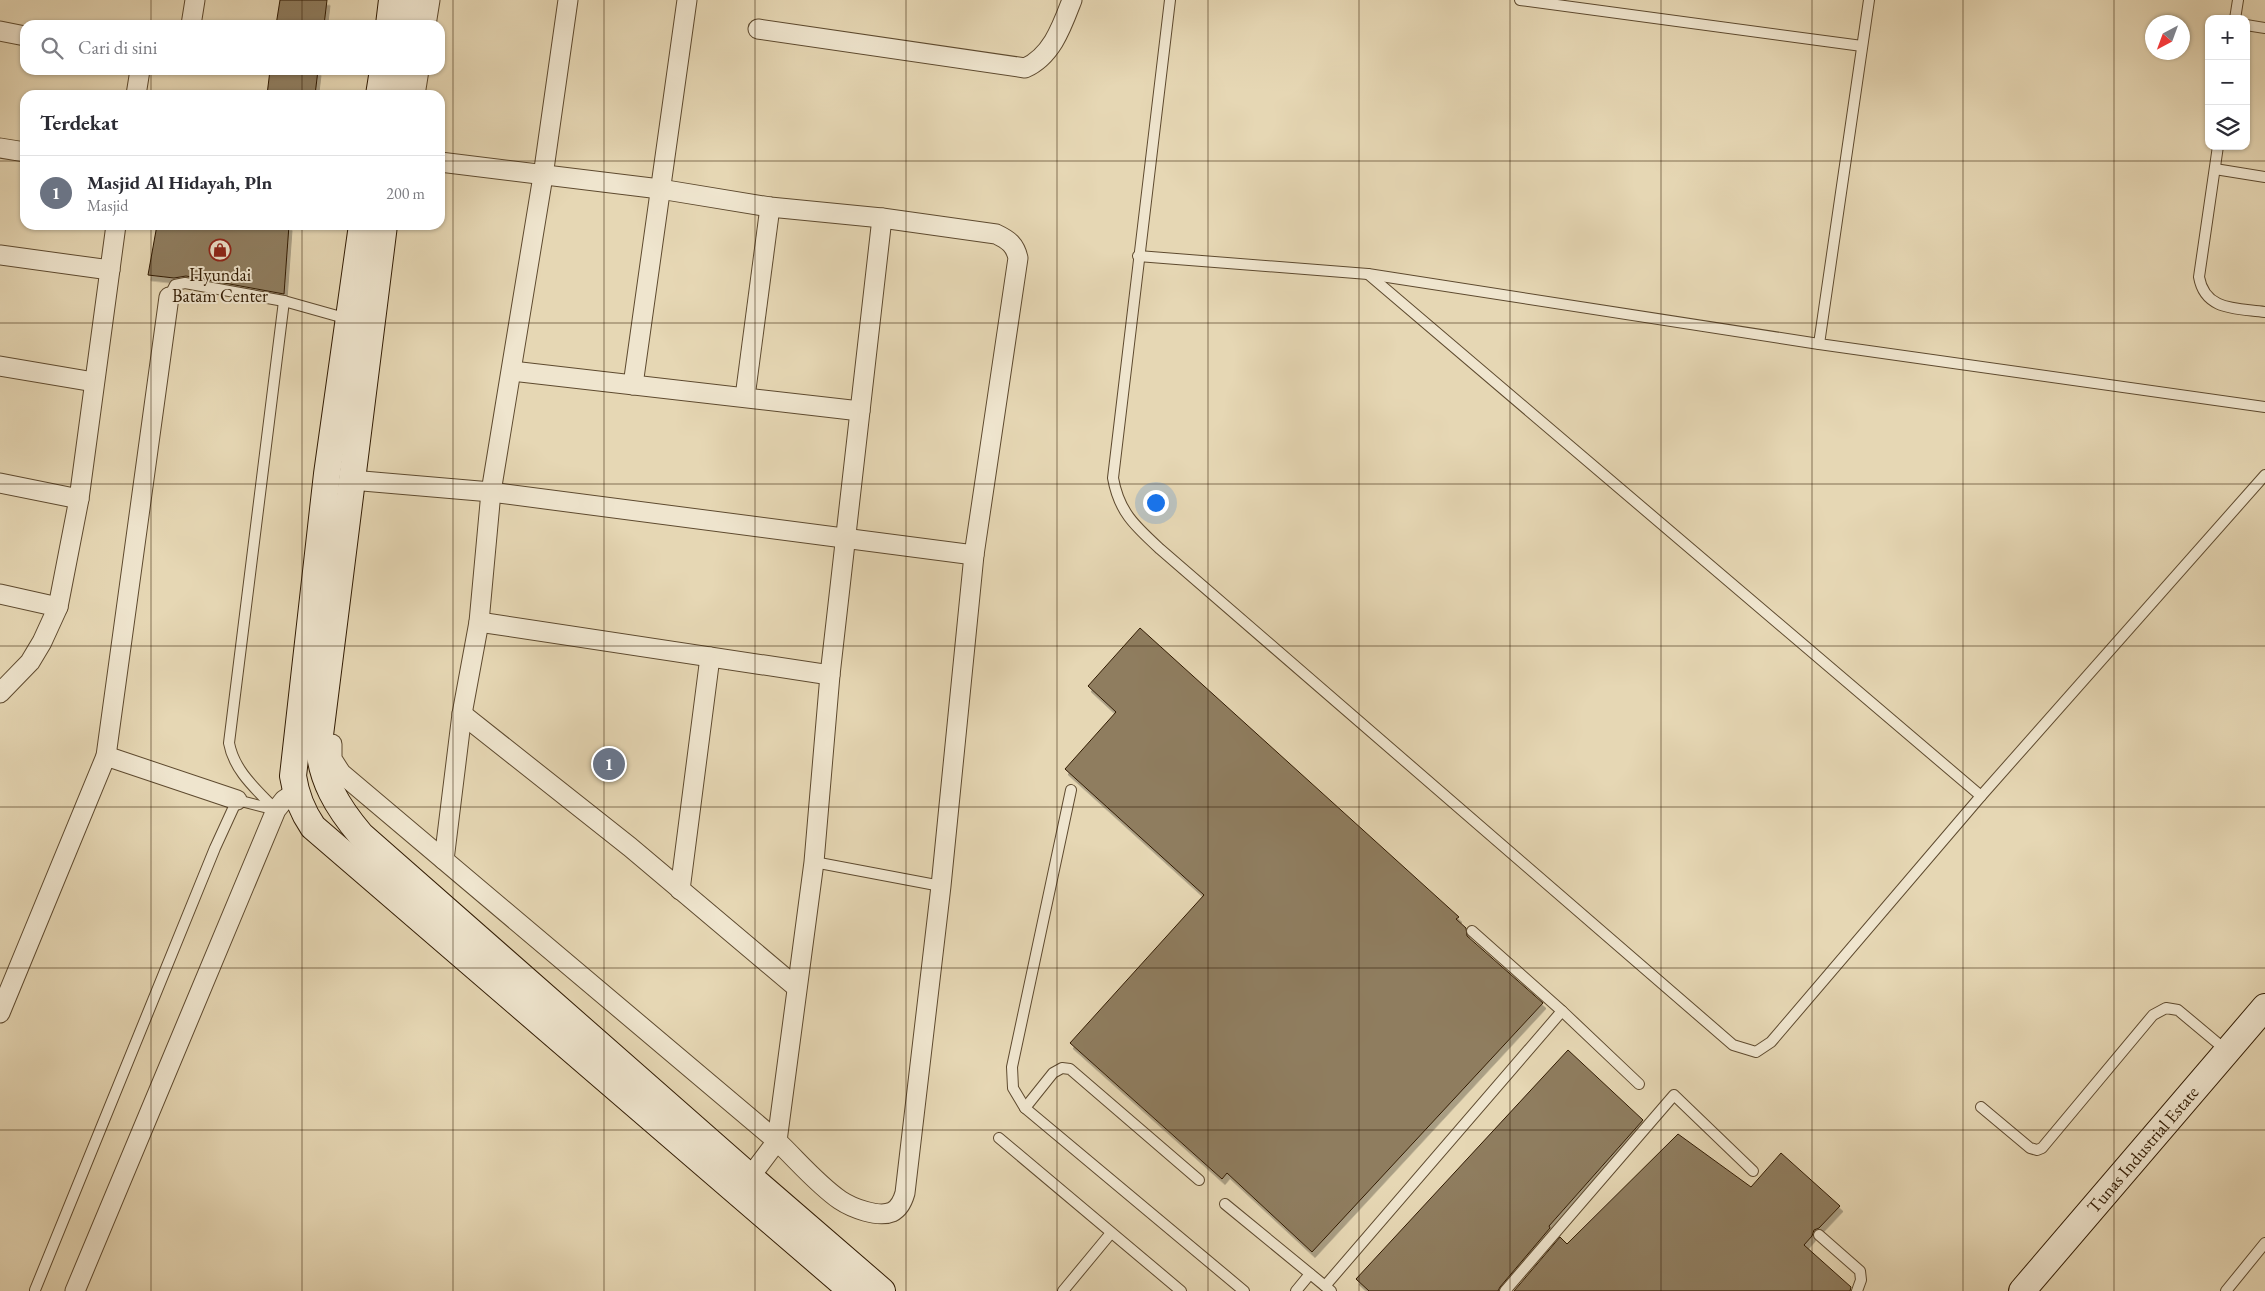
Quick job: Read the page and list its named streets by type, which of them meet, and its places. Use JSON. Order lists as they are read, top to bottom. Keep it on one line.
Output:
{"streets":{"main road":["Tunas Industrial Estate"]},"places":{"shop":["Hyundai Batam Center"]},"north":"bottom left","page":{"map_buttons":["+","−"],"search":"Cari di sini","heading":"Terdekat","list":[{"mark":"1","name":"Masjid Al Hidayah, Pln","note":"Masjid","value":"200 m"}],"pins":"1"}}
